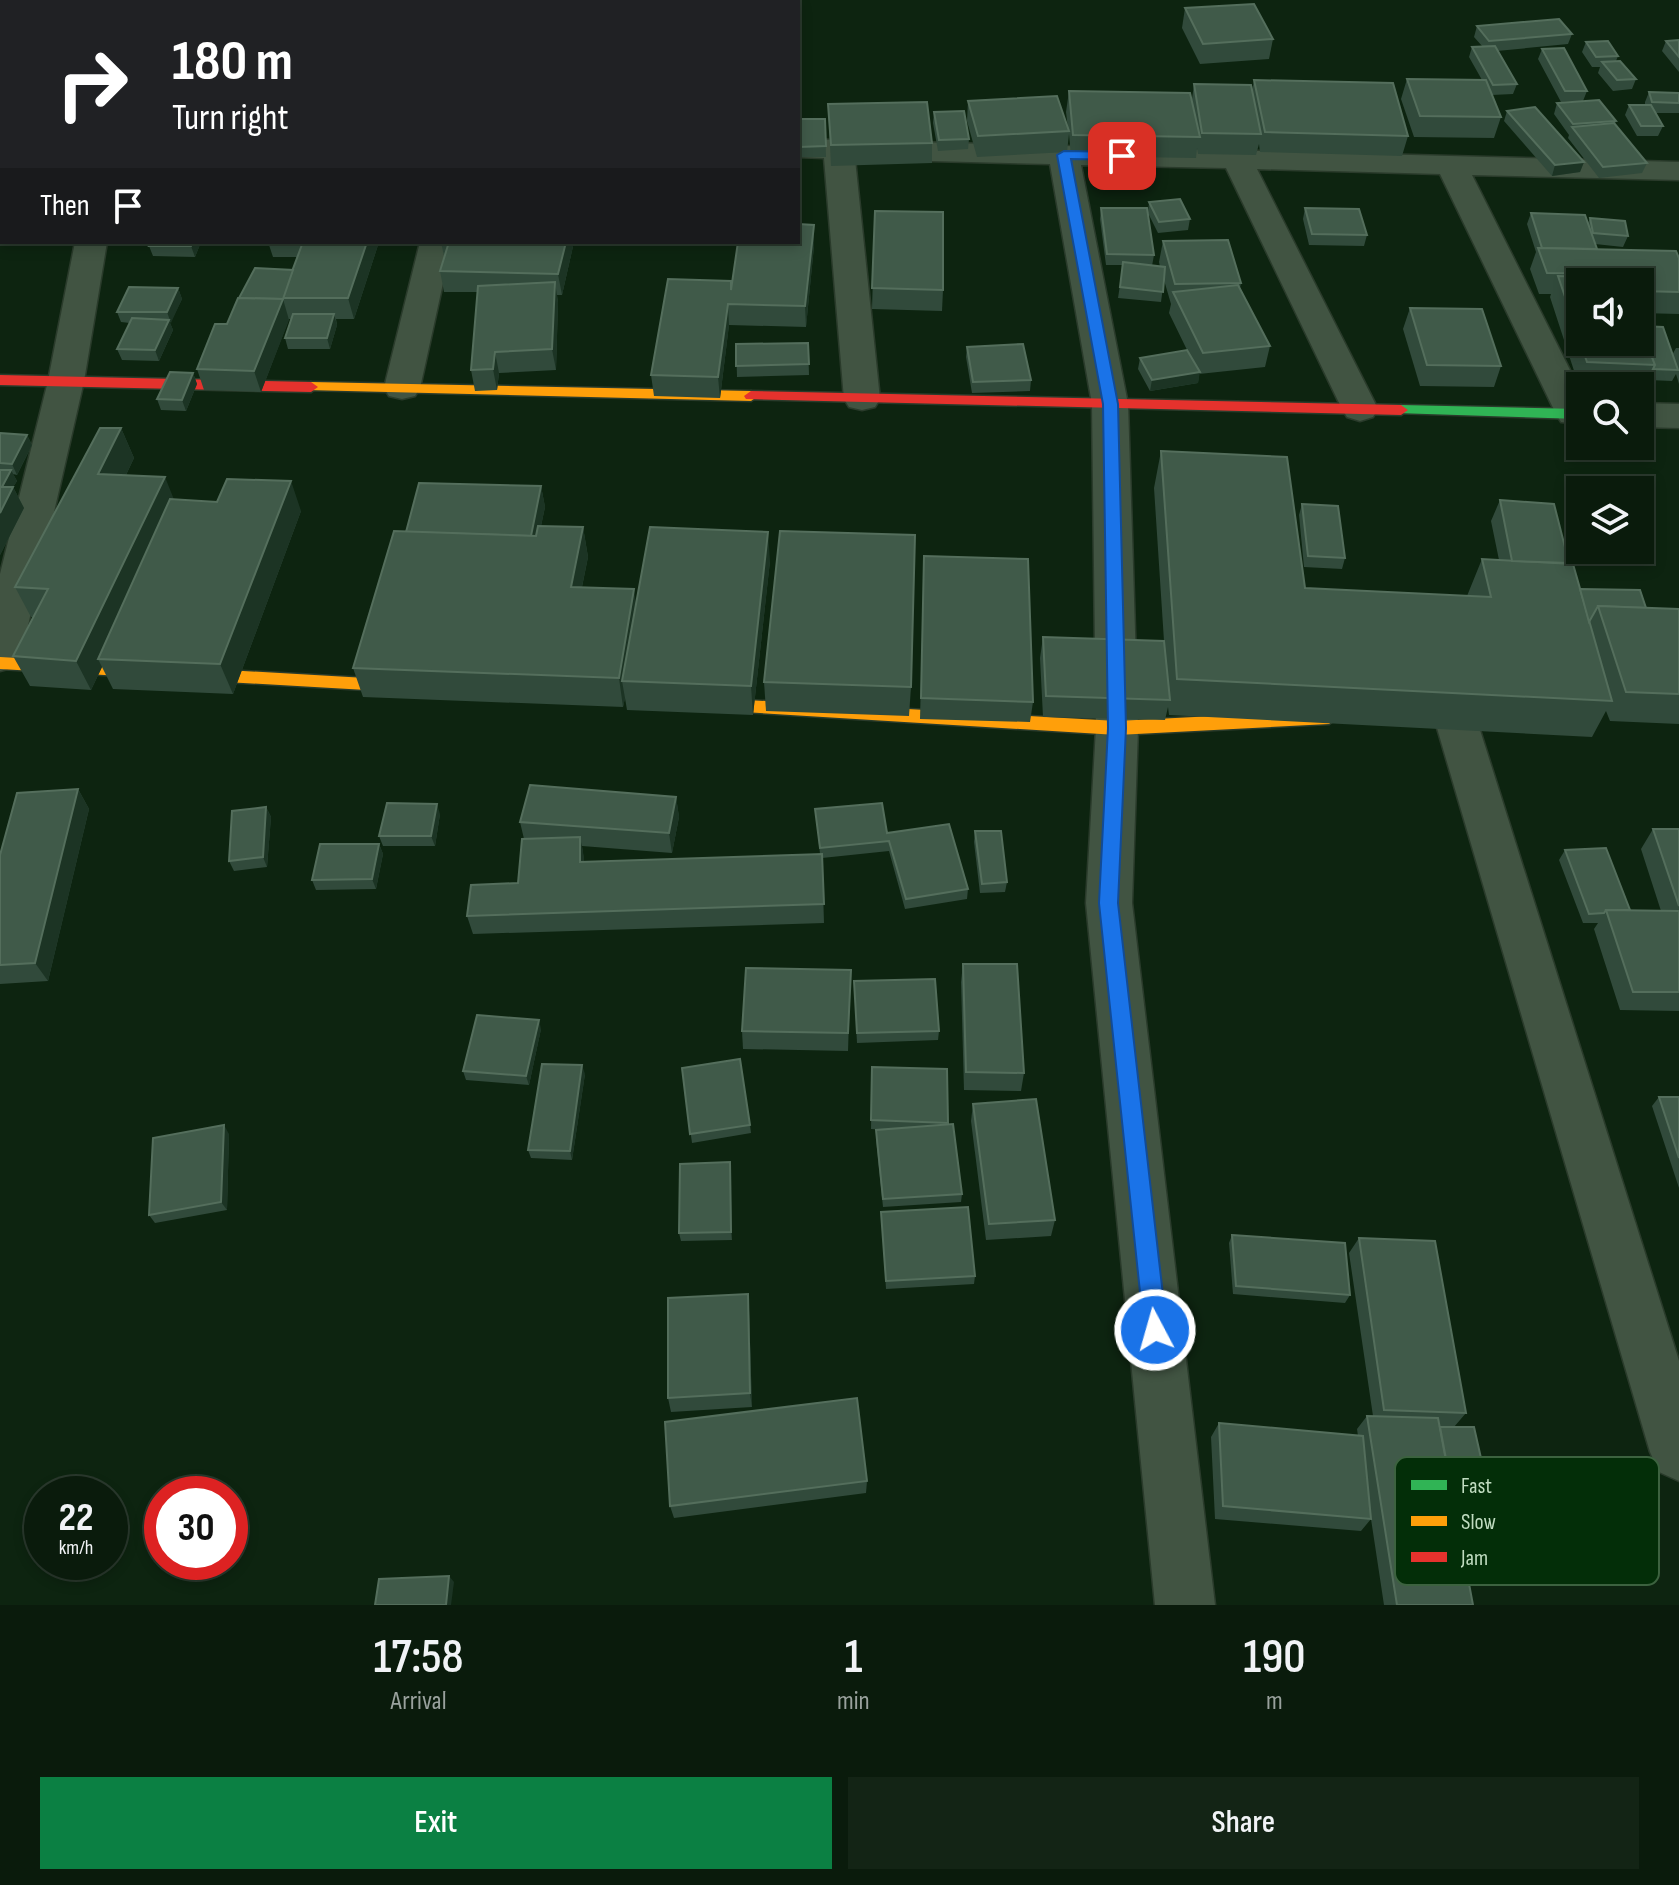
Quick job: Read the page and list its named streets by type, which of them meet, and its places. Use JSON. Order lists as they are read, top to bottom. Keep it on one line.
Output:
{"legend":["Fast","Slow","Jam"],"page":{"turn":["180 m","Turn right"],"then":"Then","speed":"22 km/h","limit":"30","eta":["17:58","Arrival","1","min","190","m"],"buttons":["Exit","Share"]}}
